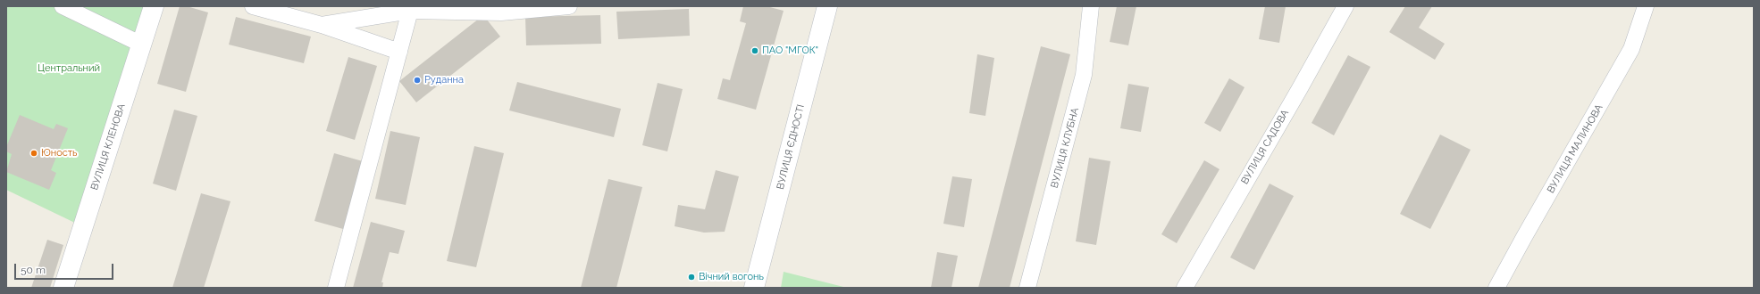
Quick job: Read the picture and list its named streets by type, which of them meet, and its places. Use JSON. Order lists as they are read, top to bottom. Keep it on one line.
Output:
{"streets":{"street":["ВУЛИЦЯ КЛЕНОВА","ВУЛИЦЯ ЄДНОСТІ","ВУЛИЦЯ САДОВА","ВУЛИЦЯ КЛУБНА","ВУЛИЦЯ МАЛИНОВА"]},"parks":["Центральний"],"places":["ПАО \"МГОК\"","Руданна","Юность","Вічний вогонь"],"scale_bar":"50 m"}
